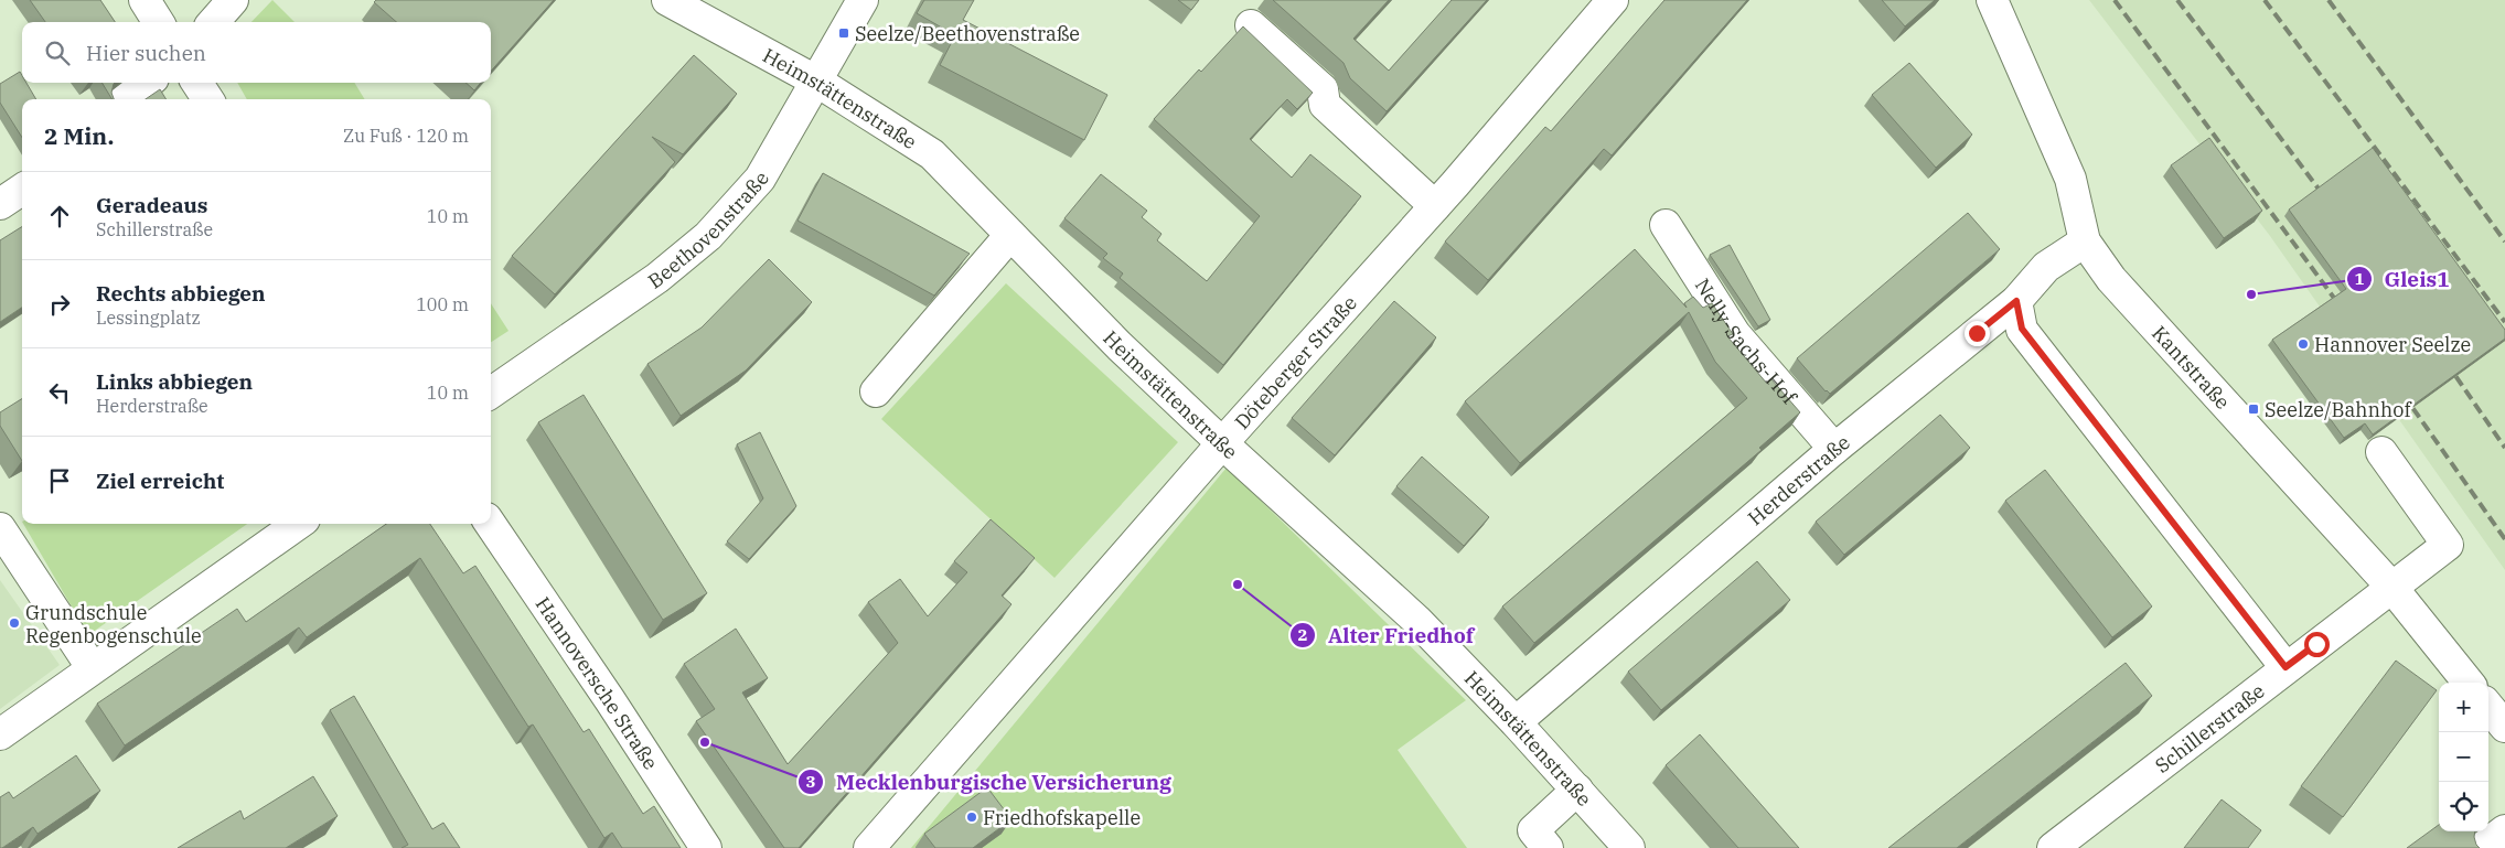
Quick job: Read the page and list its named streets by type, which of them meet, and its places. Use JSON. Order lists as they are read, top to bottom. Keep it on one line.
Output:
{"streets":{"street":["Heimstättenstraße","Beethovenstraße","Nelly-Sachs-Hof","Döteberger Straße","Kantstraße","Herderstraße","Hannoversche Straße","Schillerstraße"]},"crossings":[["Heimstättenstraße","Beethovenstraße"],["Heimstättenstraße","Döteberger Straße"],["Heimstättenstraße","Herderstraße"],["Nelly-Sachs-Hof","Herderstraße"],["Kantstraße","Herderstraße"],["Kantstraße","Schillerstraße"]],"places":{"transit":["Seelze/Beethovenstraße","Seelze/Bahnhof"],"other":["Gleis1","Hannover Seelze","Alter Friedhof","Grundschule Regenbogenschule","Mecklenburgische Versicherung","Friedhofskapelle"]},"page":{"search":"Hier suchen","heading":["2 Min.","Zu Fuß · 120 m"],"list":[["Geradeaus","Schillerstraße","10 m"],["Rechts abbiegen","Lessingplatz","100 m"],["Links abbiegen","Herderstraße","10 m"],"Ziel erreicht"],"map_buttons":["+","−"]}}
